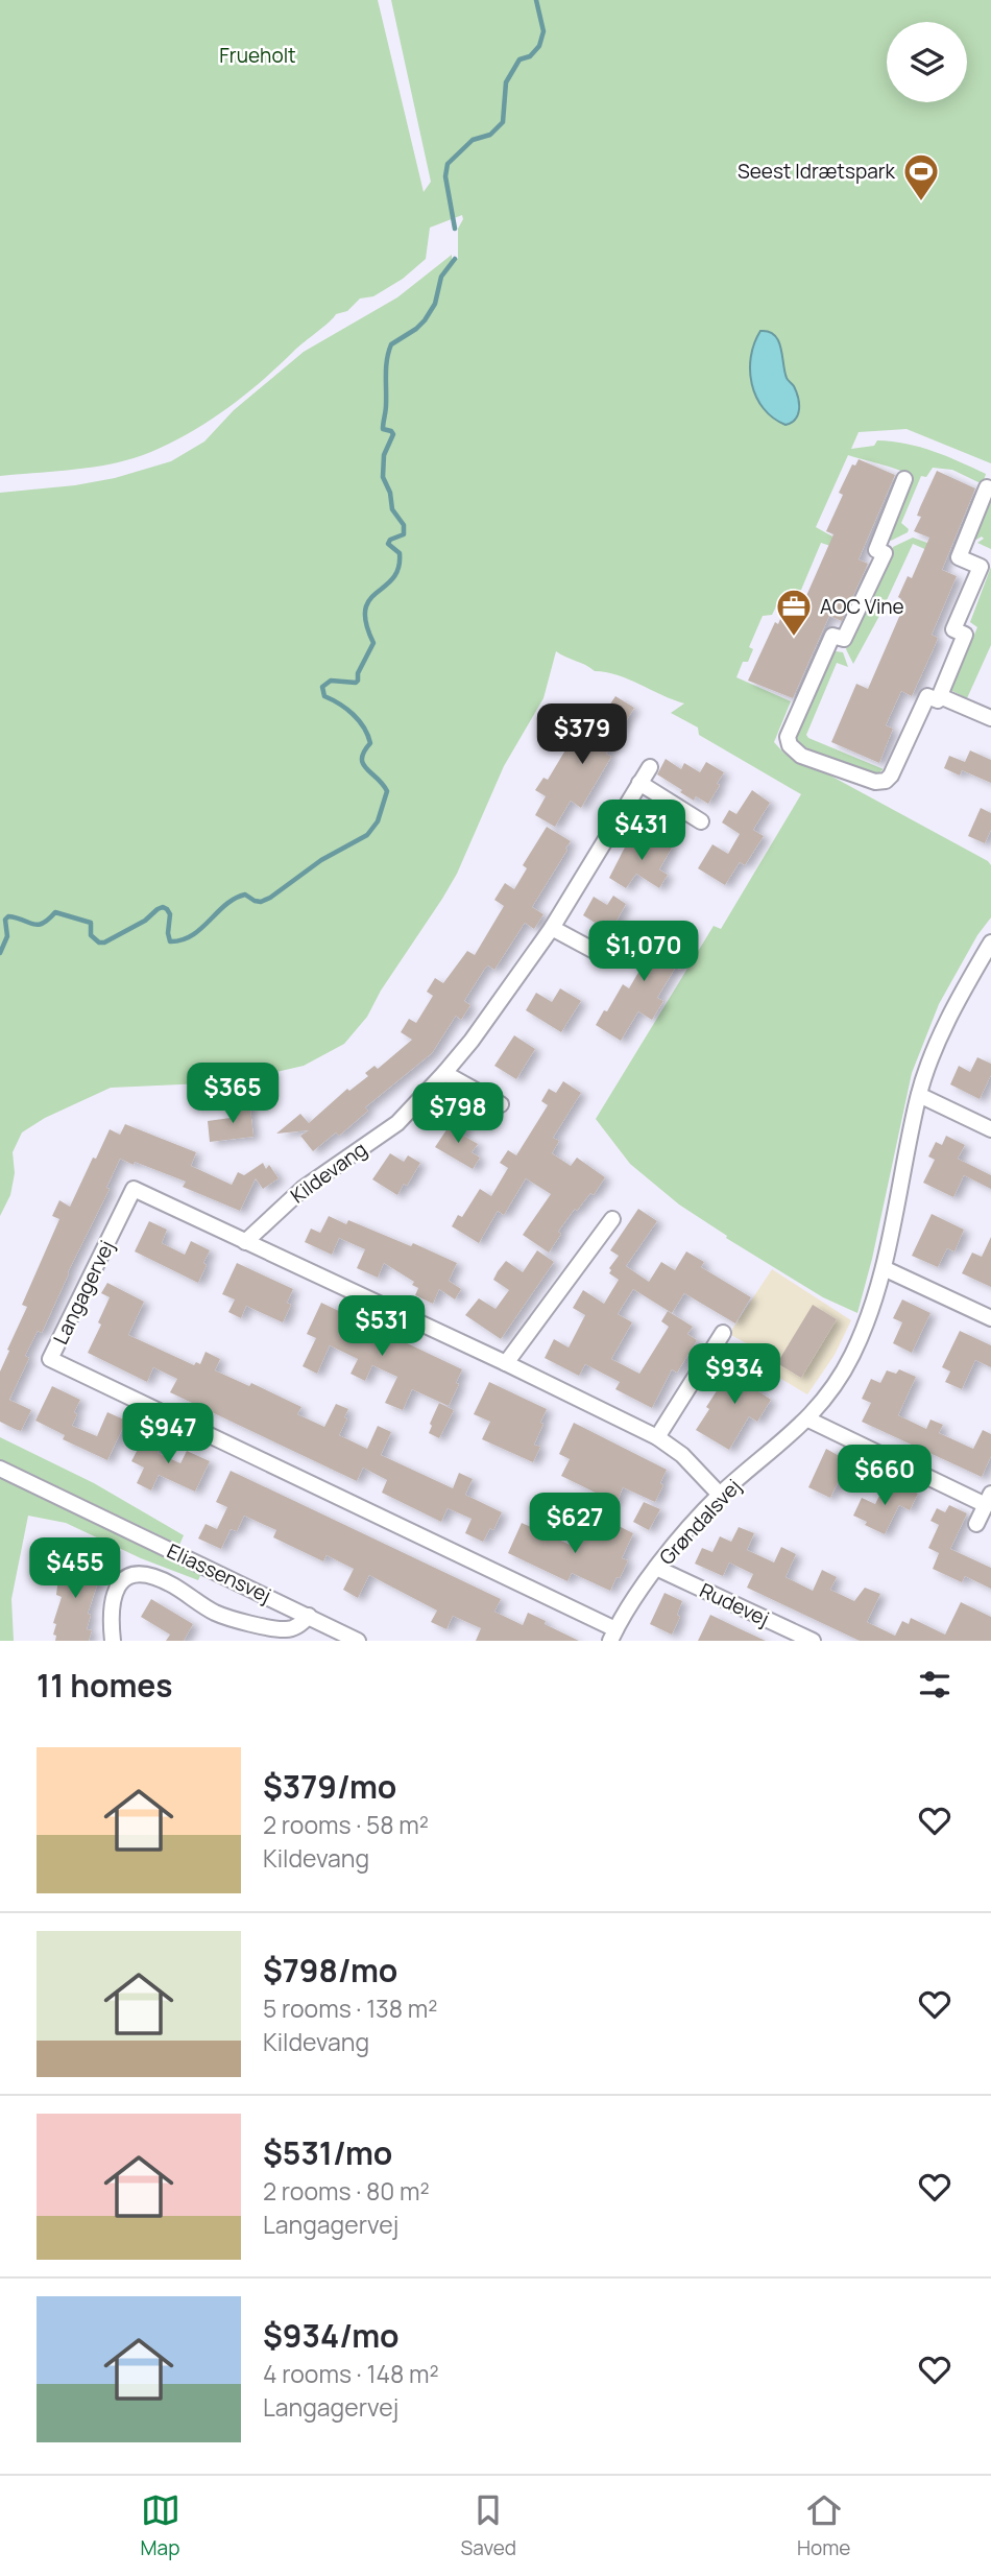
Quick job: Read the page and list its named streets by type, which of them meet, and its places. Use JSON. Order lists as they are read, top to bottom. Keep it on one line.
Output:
{"streets":{"street":["Kildevang","Langagervej","Grøndalsvej","Eliassensvej","Rudevej"]},"crossings":[["Kildevang","Langagervej"],["Langagervej","Grøndalsvej"],["Grøndalsvej","Rudevej"]],"parks":["Frueholt"],"places":{"sports":["Seest Idrætspark"],"office":["AOC Vine"]},"page":{"price":["$379","$431","$1,070","$365","$798","$531","$934","$947","$660","$627","$455"],"heading":"11 homes","list":[{"name":"$379/mo","note":"2 rooms · 58 m² · Kildevang"},{"name":"$798/mo","note":"5 rooms · 138 m² · Kildevang"},{"name":"$531/mo","note":"2 rooms · 80 m² · Langagervej"},{"name":"$934/mo","note":"4 rooms · 148 m² · Langagervej"}],"tabs":["Map","Saved","Home"]}}
